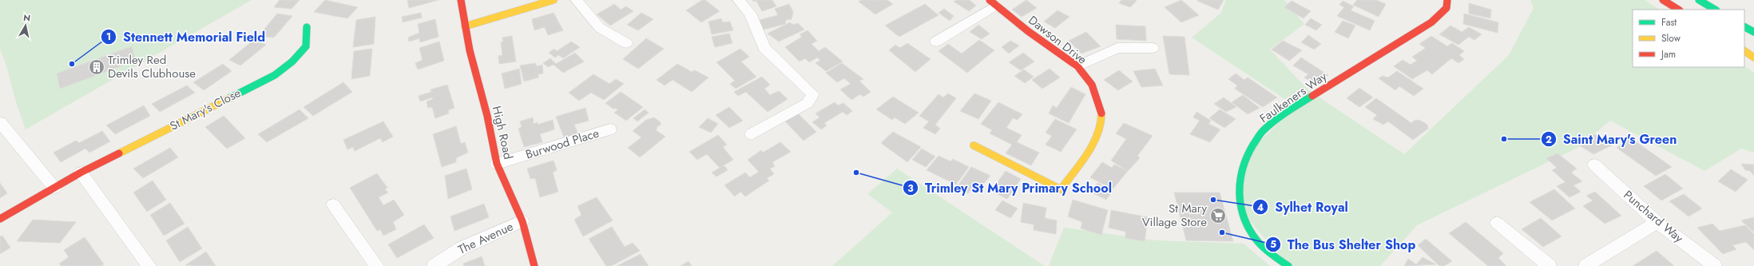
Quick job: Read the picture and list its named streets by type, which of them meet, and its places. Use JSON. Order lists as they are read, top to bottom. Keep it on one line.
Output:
{"streets":{"main road":["Dawson Drive","Faulkeners Way","St Mary's Close","High Road"],"street":["Burwood Place","Punchard Way","The Avenue"]},"crossings":[["High Road","Burwood Place"],["High Road","The Avenue"]],"places":{"other":["Stennett Memorial Field","Saint Mary's Green","Trimley St Mary Primary School","Sylhet Royal","The Bus Shelter Shop"],"building":["Trimley Red Devils Clubhouse"],"supermarket":["St Mary Village Store"]},"legend":["Fast","Slow","Jam"],"north":"top"}
